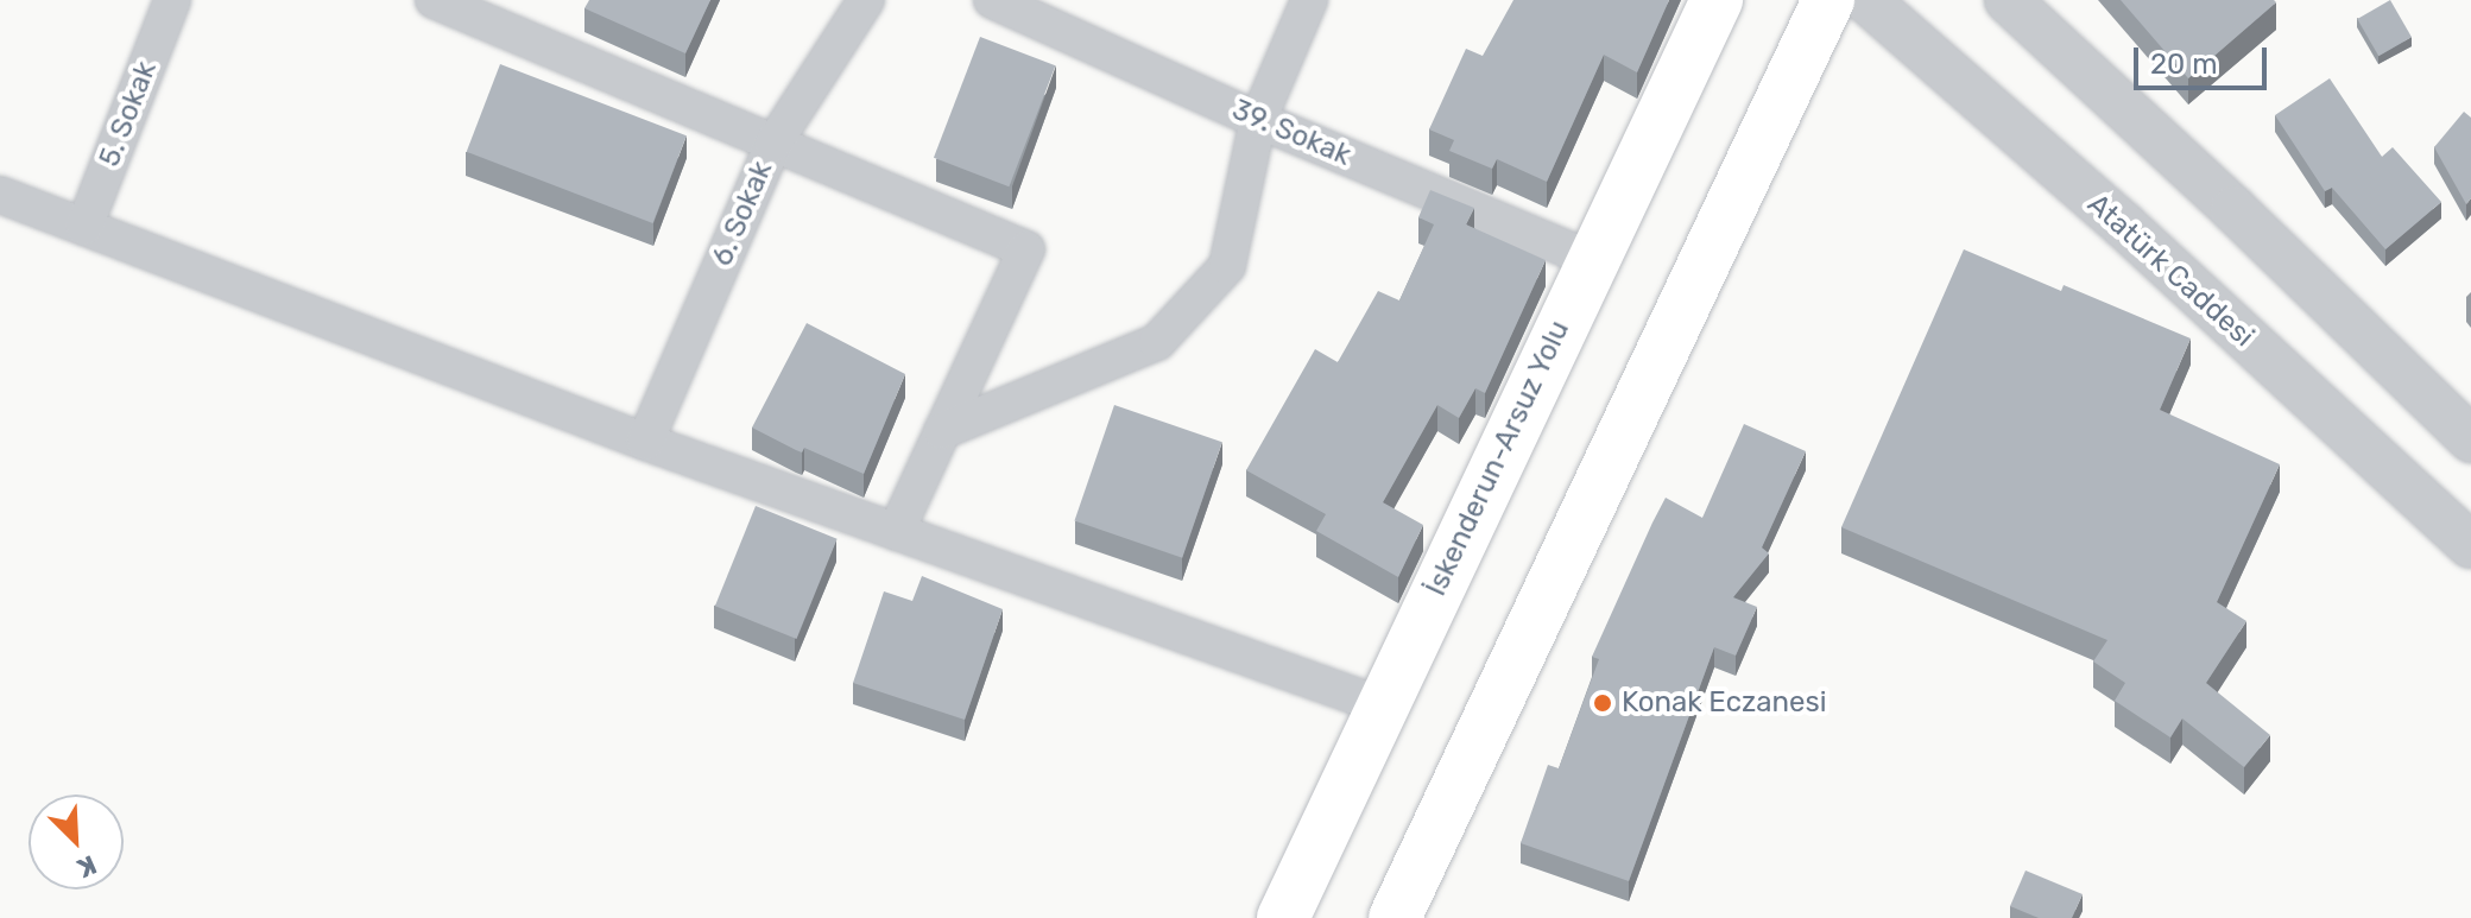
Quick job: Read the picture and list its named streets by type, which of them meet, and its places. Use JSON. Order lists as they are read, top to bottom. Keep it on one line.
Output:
{"streets":{"main road":["İskenderun-Arsuz Yolu"],"street":["5. Sokak","39. Sokak","6. Sokak","Atatürk Caddesi"]},"crossings":[["39. Sokak","İskenderun-Arsuz Yolu"]],"places":["Konak Eczanesi"],"scale_bar":"20 m","north":"bottom right"}
